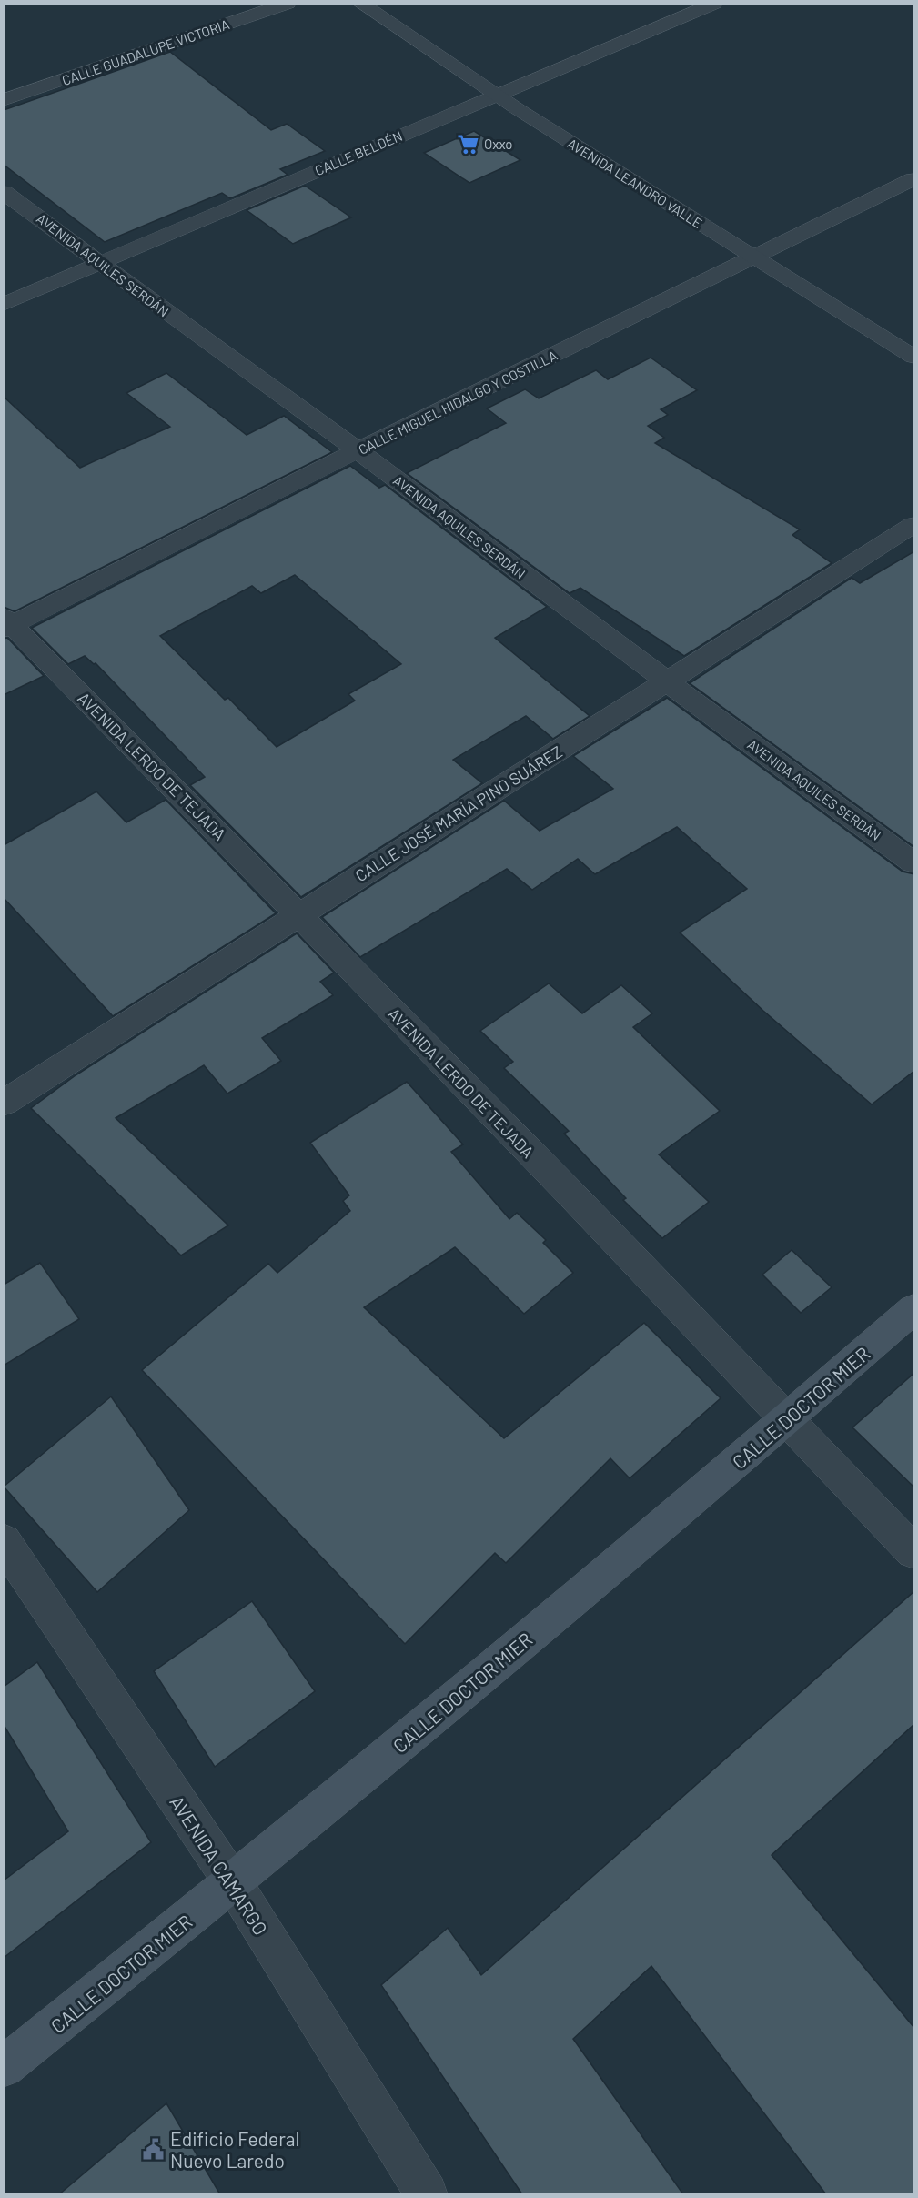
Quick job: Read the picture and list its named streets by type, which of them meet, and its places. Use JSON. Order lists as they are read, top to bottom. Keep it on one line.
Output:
{"streets":{"main road":["CALLE DOCTOR MIER"],"street":["CALLE GUADALUPE VICTORIA","CALLE BELDÉN","AVENIDA LEANDRO VALLE","AVENIDA AQUILES SERDÁN","CALLE MIGUEL HIDALGO Y COSTILLA","AVENIDA LERDO DE TEJADA","CALLE JOSÉ MARÍA PINO SUÁREZ","AVENIDA CAMARGO"]},"crossings":[["CALLE BELDÉN","AVENIDA LEANDRO VALLE"],["CALLE BELDÉN","AVENIDA AQUILES SERDÁN"],["AVENIDA LEANDRO VALLE","CALLE MIGUEL HIDALGO Y COSTILLA"],["AVENIDA AQUILES SERDÁN","CALLE MIGUEL HIDALGO Y COSTILLA"],["AVENIDA AQUILES SERDÁN","CALLE JOSÉ MARÍA PINO SUÁREZ"],["CALLE MIGUEL HIDALGO Y COSTILLA","AVENIDA LERDO DE TEJADA"],["AVENIDA LERDO DE TEJADA","CALLE JOSÉ MARÍA PINO SUÁREZ"],["AVENIDA LERDO DE TEJADA","CALLE DOCTOR MIER"],["CALLE DOCTOR MIER","AVENIDA CAMARGO"]],"places":{"supermarket":["Oxxo"],"public building":["Edificio Federal Nuevo Laredo"]}}
